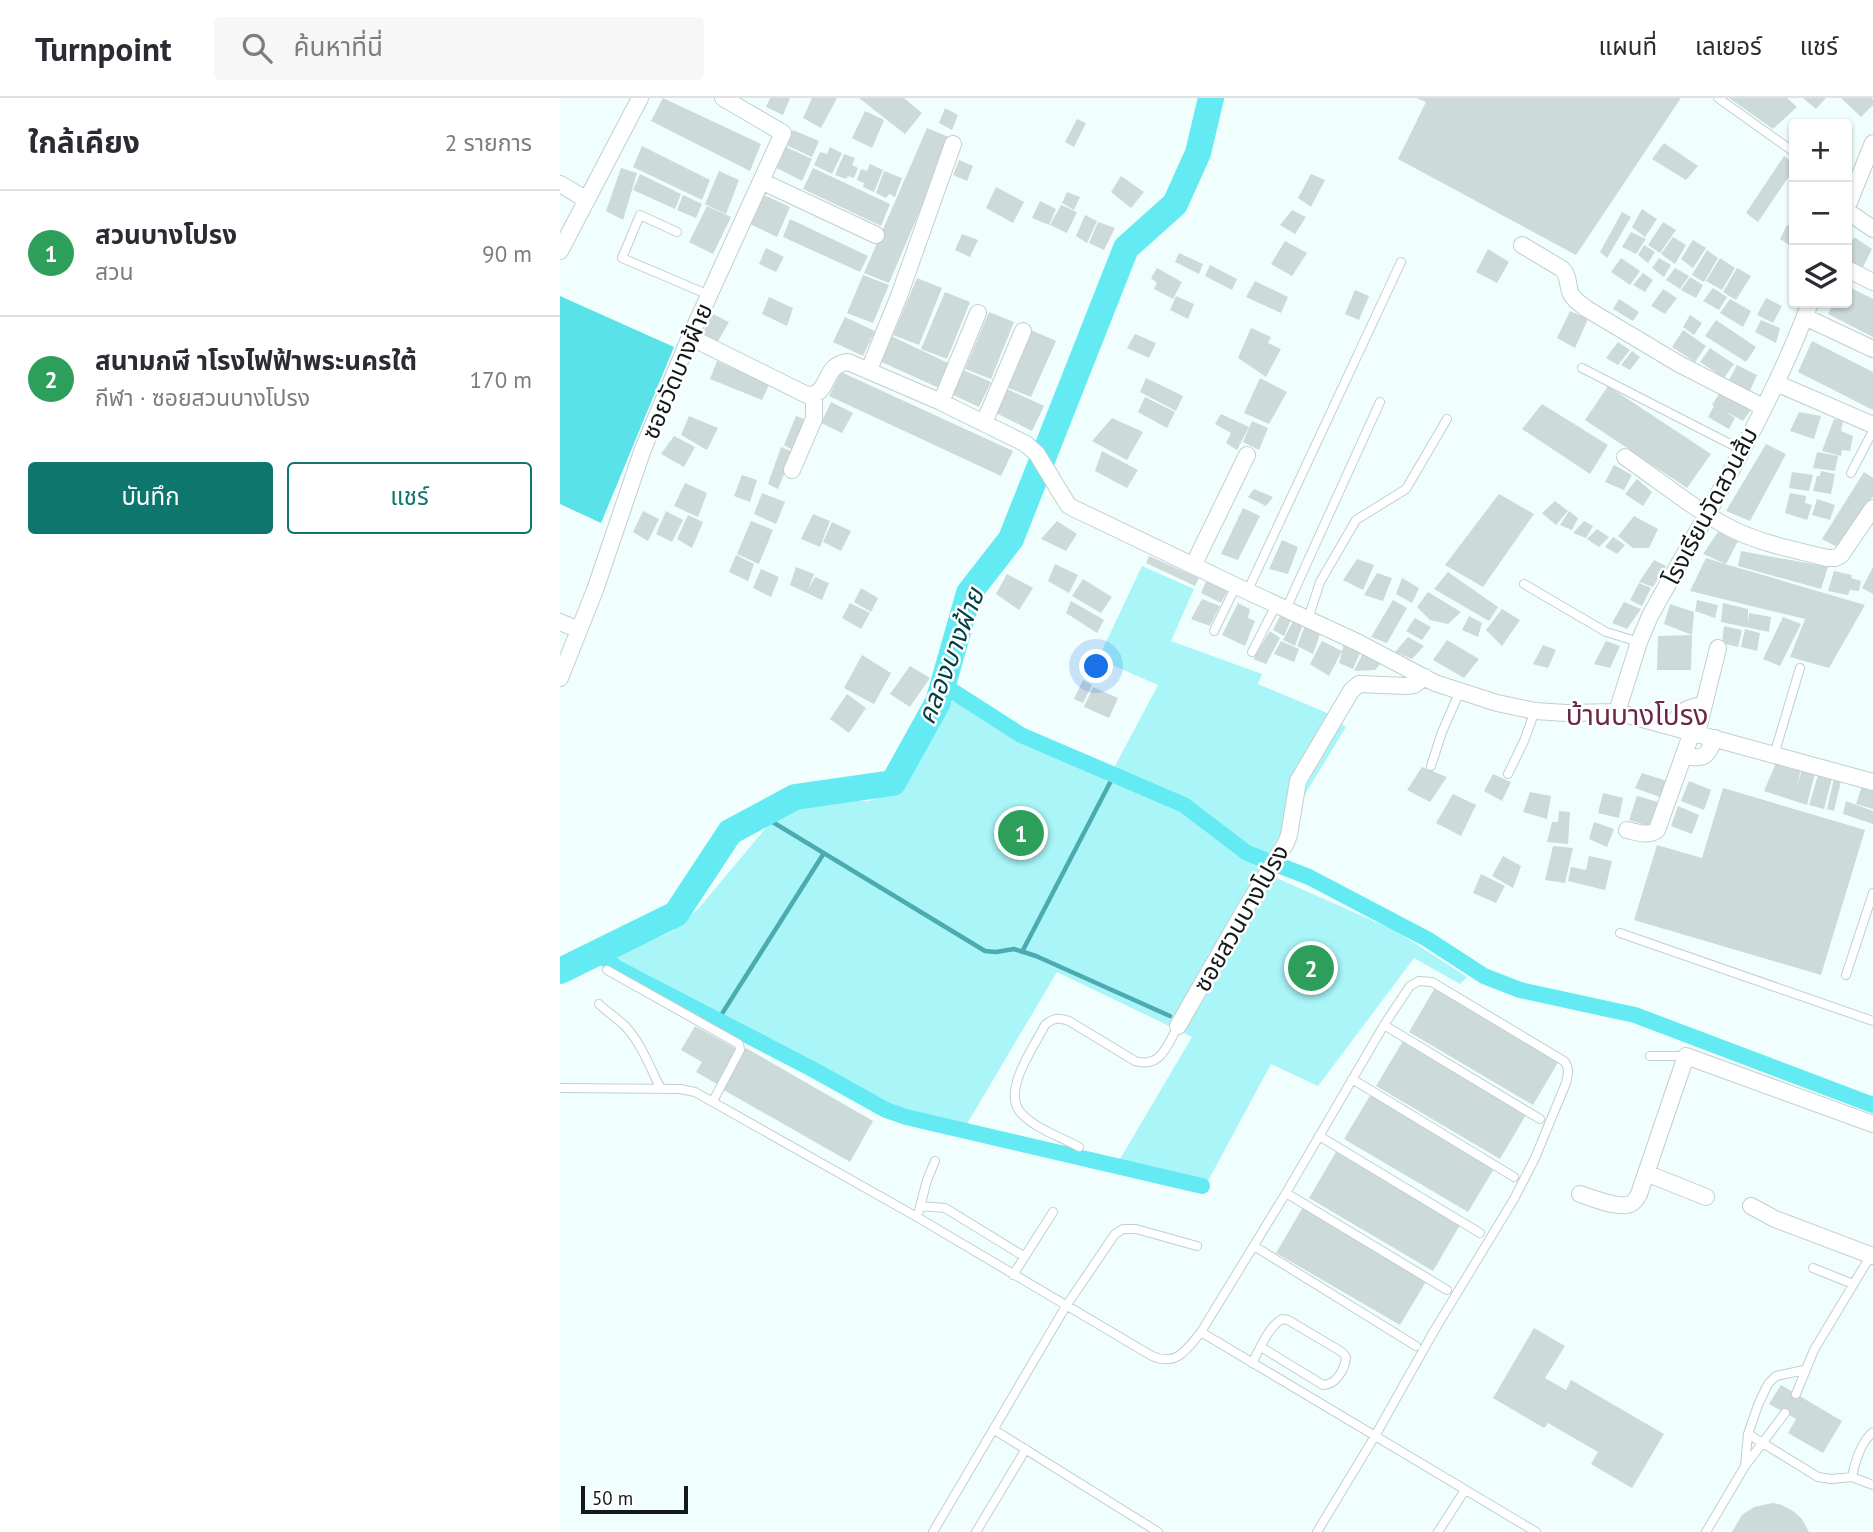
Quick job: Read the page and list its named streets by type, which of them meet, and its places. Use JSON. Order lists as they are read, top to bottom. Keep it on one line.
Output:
{"streets":{"street":["ซอยวัดบางฝ้าย","โรงเรียนวัดสวนส้ม","ซอยสวนบางโปรง"]},"districts":["บ้านบางโปรง"],"water":["คลองบางฝ้าย"],"scale_bar":"50 m","page":{"header":"Turnpoint","search":"ค้นหาที่นี่","nav":["แผนที่","เลเยอร์","แชร์"],"heading":["ใกล้เคียง","2 รายการ"],"map_buttons":["+","−"],"list":[{"mark":"1","name":"สวนบางโปรง","note":"สวน","value":"90 m"},{"mark":"2","name":"สนามกฬี าโรงไฟฟ้าพระนครใต้","note":"กีฬา · ซอยสวนบางโปรง","value":"170 m"}],"buttons":["บันทึก","แชร์"],"pins":["1","2"],"scale":"50 m"}}
